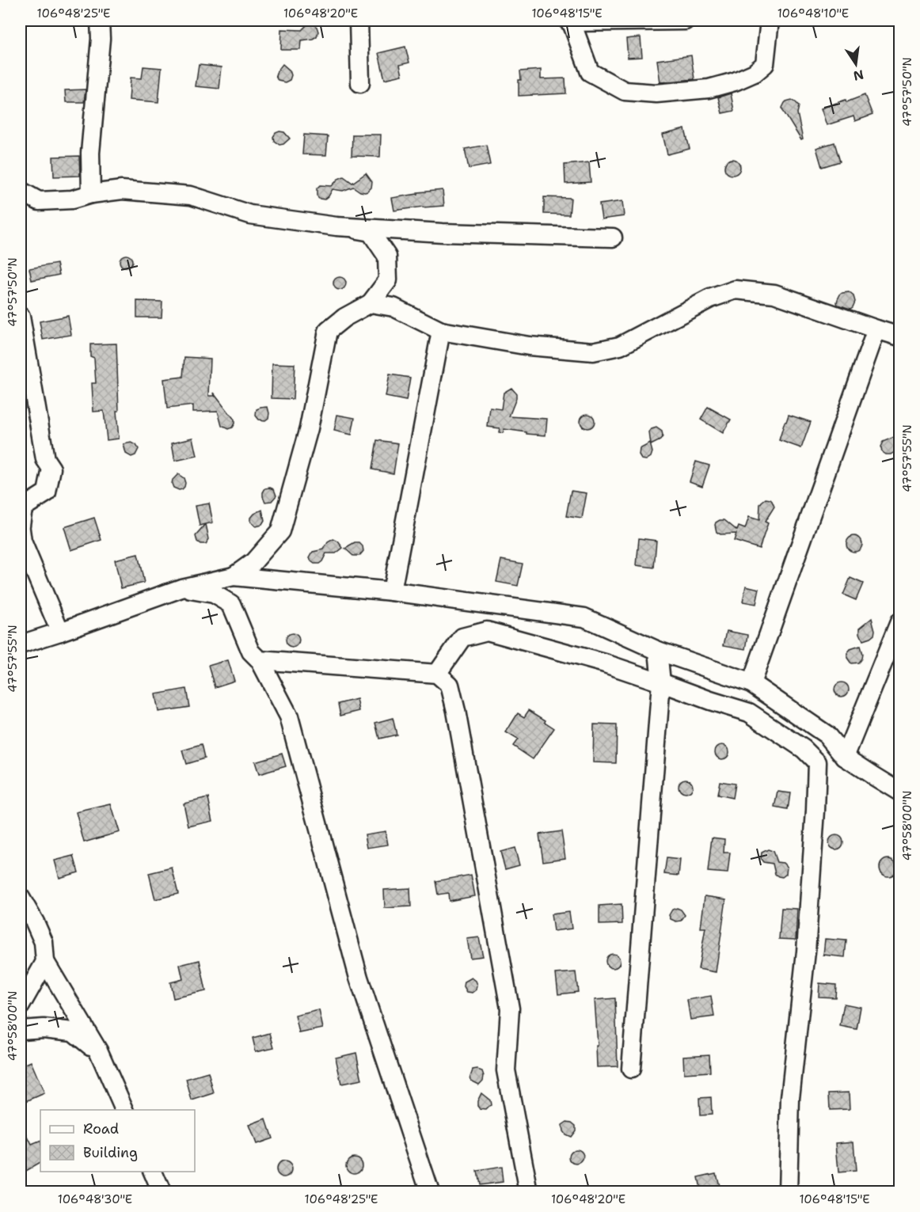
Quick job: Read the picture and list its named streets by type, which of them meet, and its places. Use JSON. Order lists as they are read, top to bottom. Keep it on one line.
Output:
{"legend":["Road","Building"],"north":"bottom","coordinates":["106°48'25\"E","106°48'20\"E","106°48'15\"E","106°48'10\"E","47°57'50\"N","47°57'55\"N","47°58'00\"N","106°48'30\"E"]}
